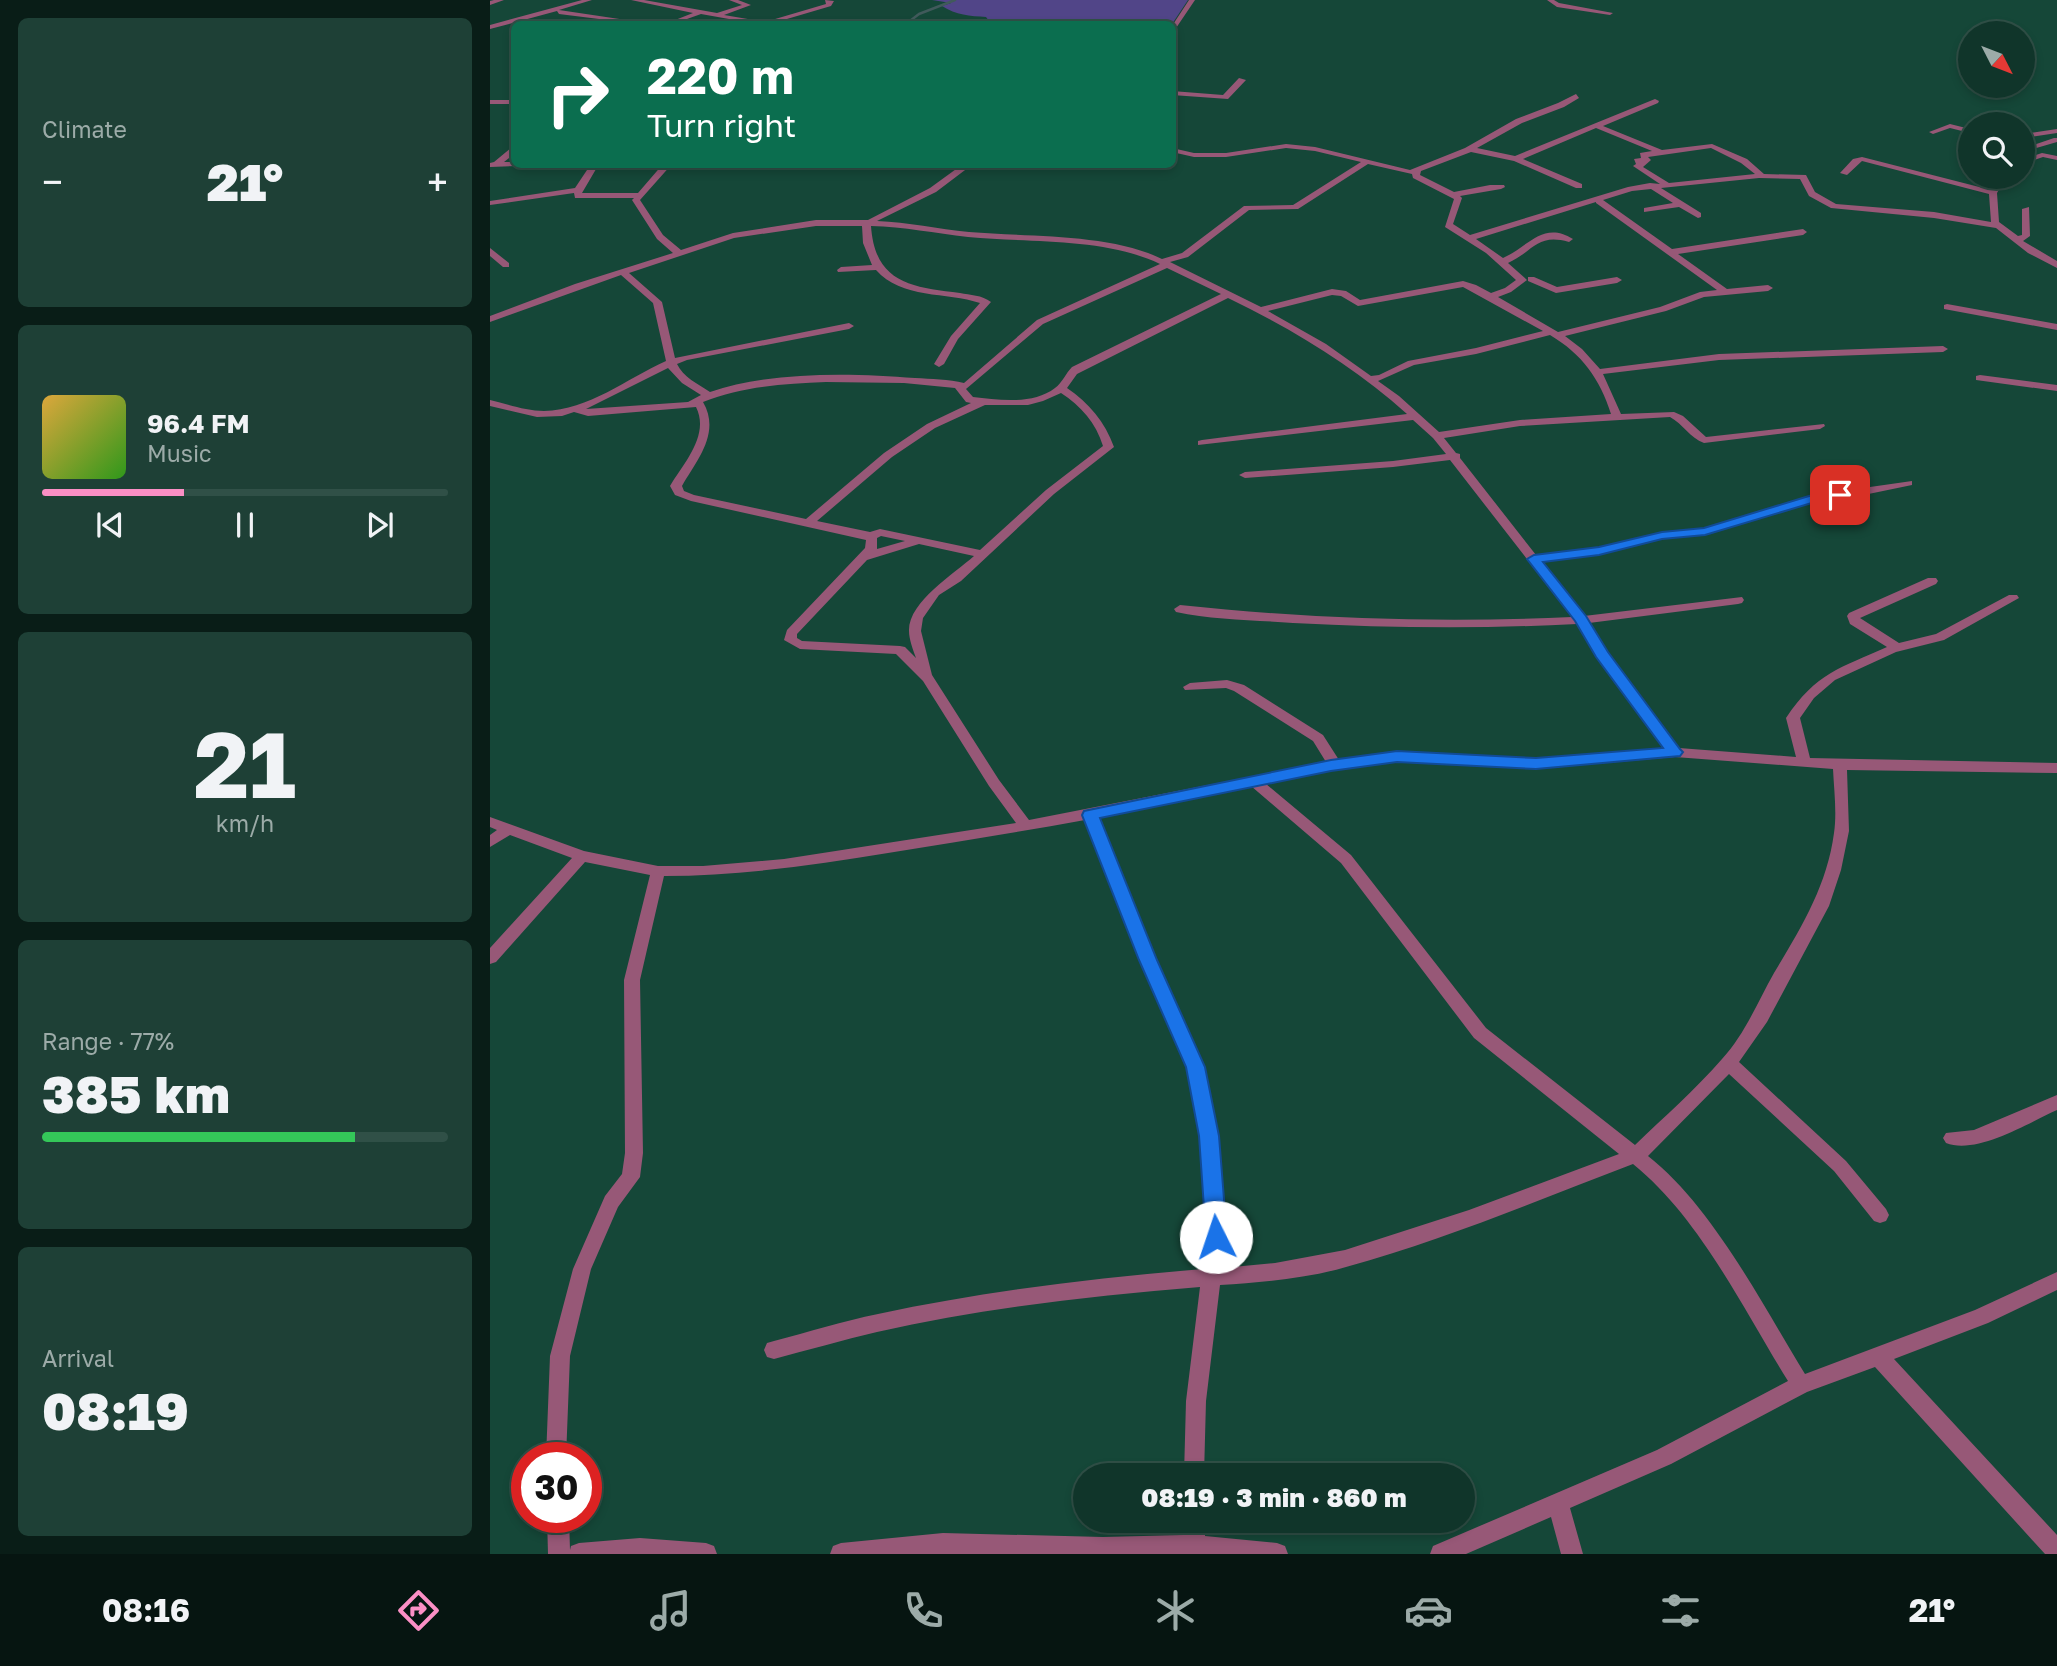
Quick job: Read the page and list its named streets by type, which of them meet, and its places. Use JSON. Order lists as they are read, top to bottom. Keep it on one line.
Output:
{"north":"bottom right","page":{"tile":["Climate",["21","km/h"],["Range · 77%","385 km"],["Arrival","08:19"]],"turn":["220 m","Turn right"],"heat":["−","21°","+"],"song":["96.4 FM","Music"],"limit":"30","trip":"08:19 · 3 min · 860 m","tabs":["08:16","21°"]}}
